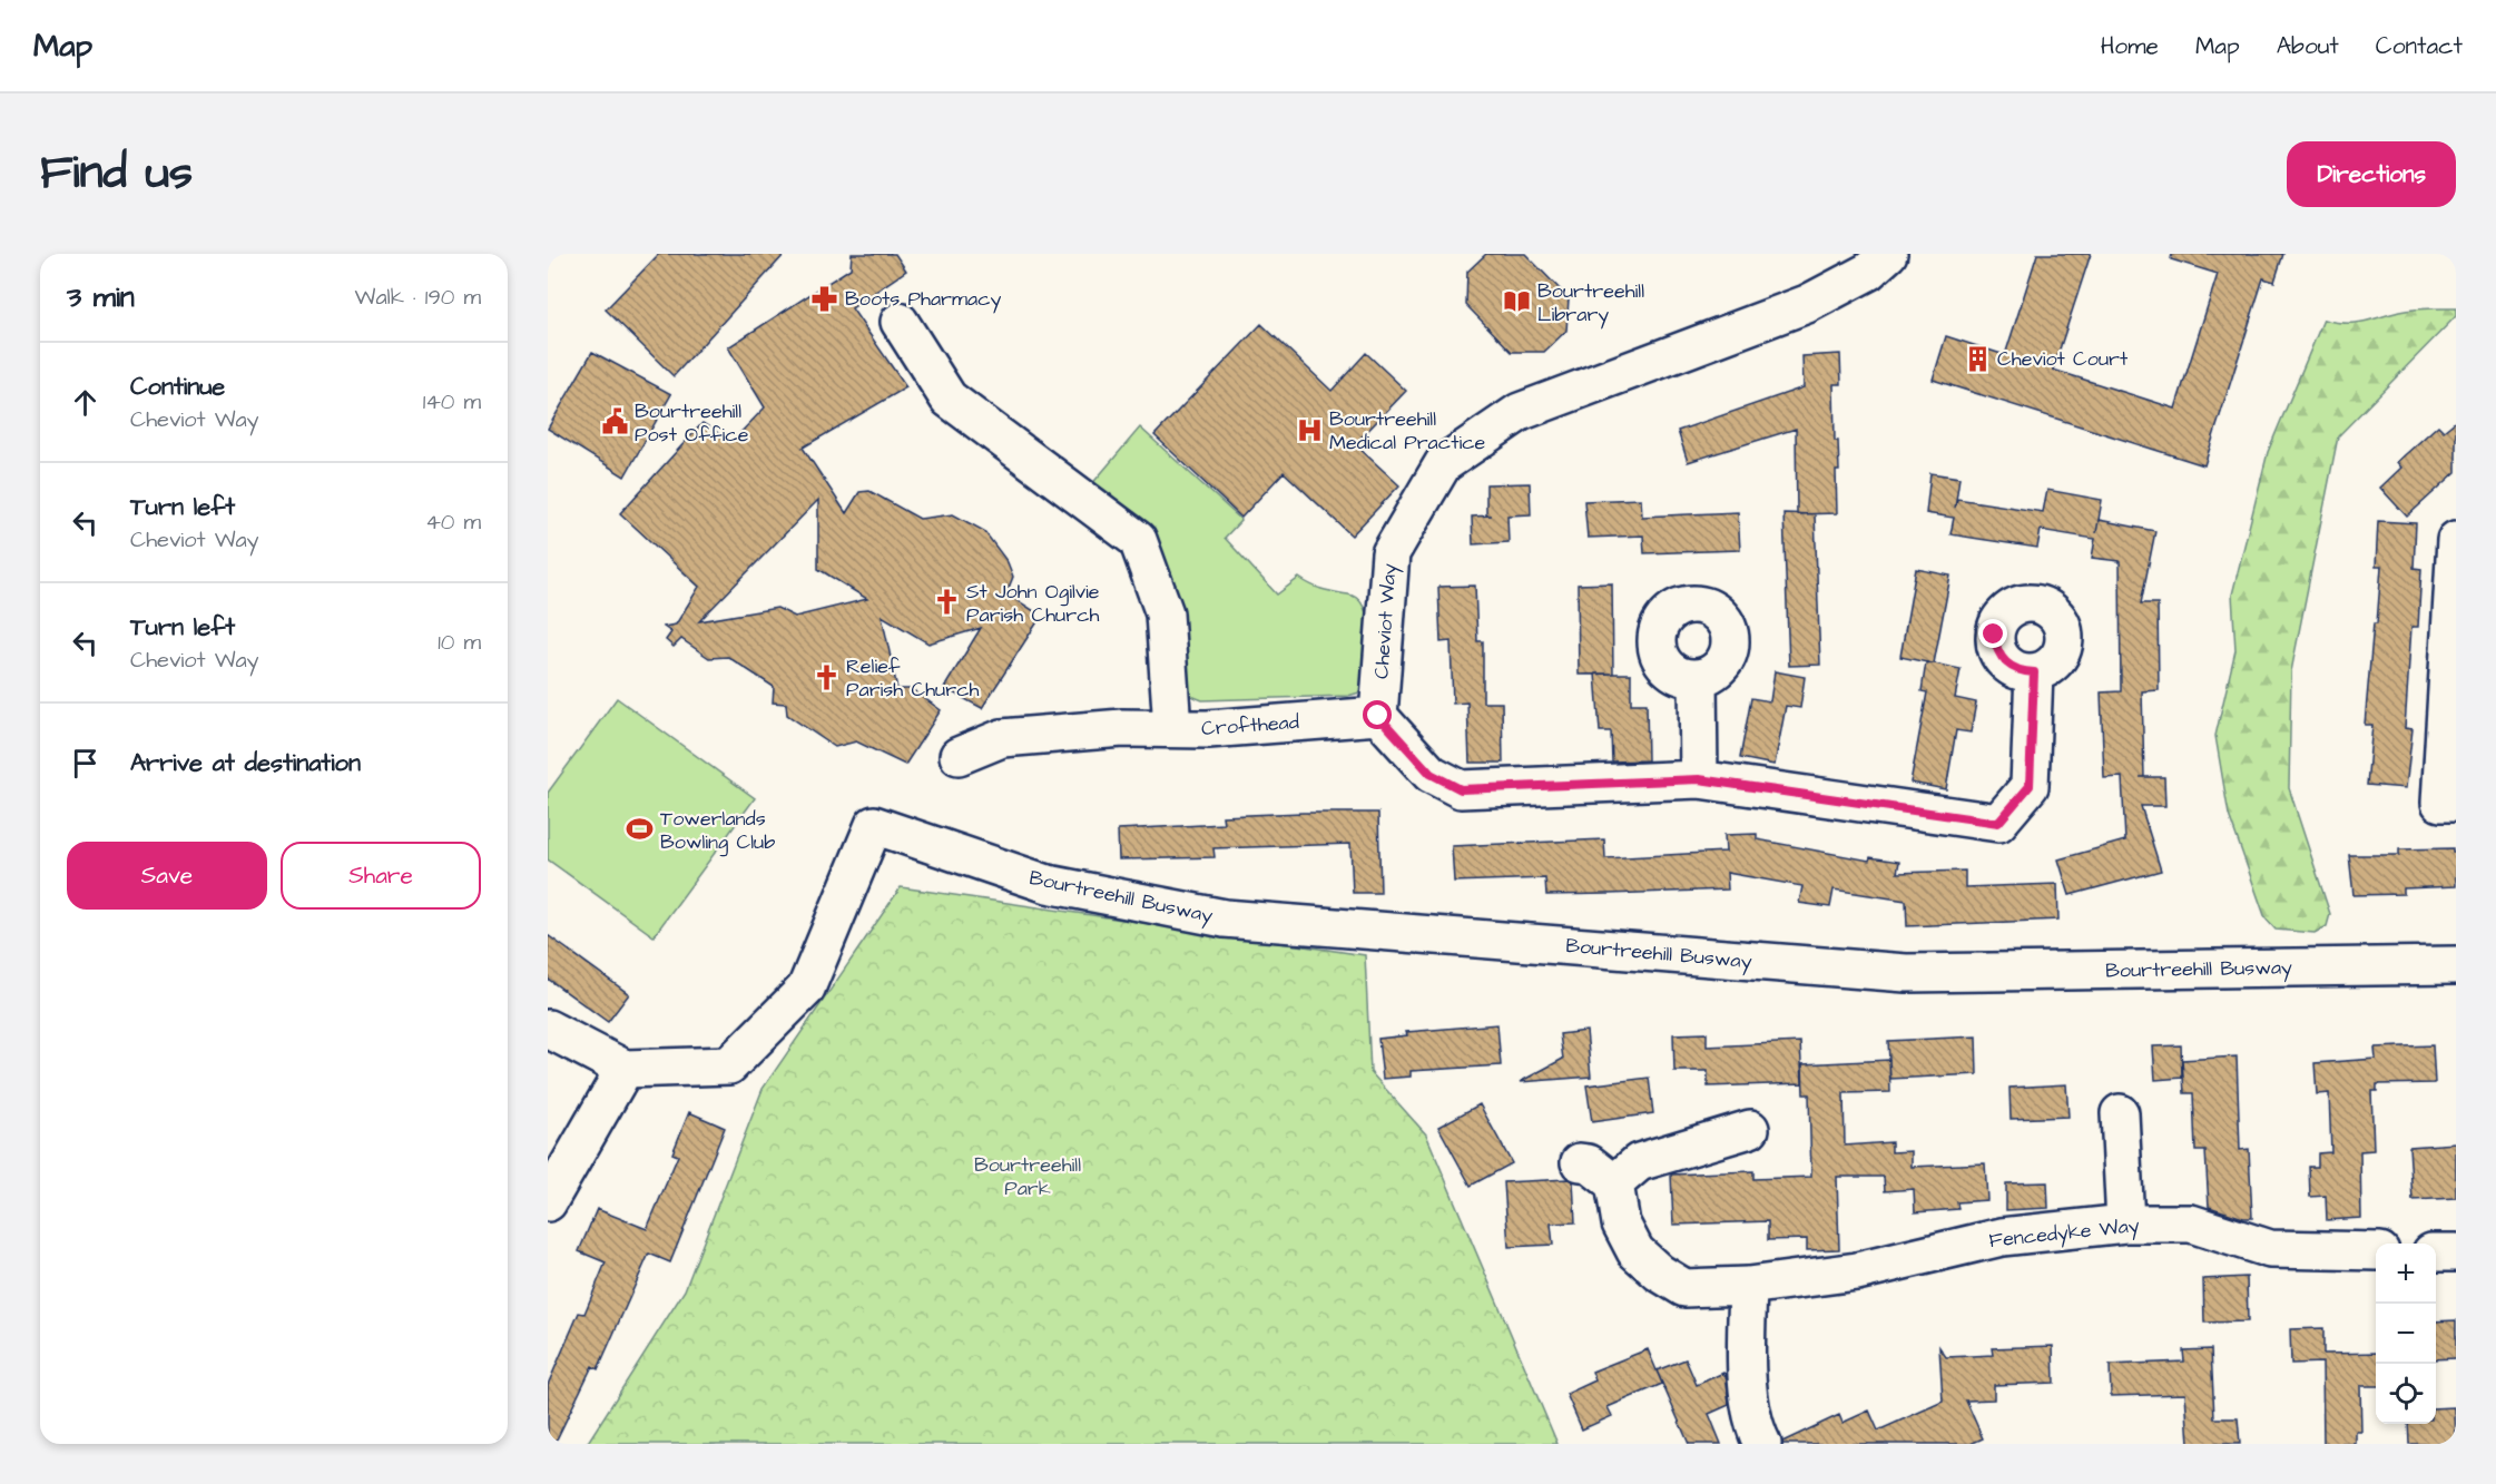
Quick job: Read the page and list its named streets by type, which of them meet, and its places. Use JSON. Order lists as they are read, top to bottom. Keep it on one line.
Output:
{"streets":{"street":["Cheviot Way","Crofthead","Bourtreehill Busway","Fencedyke Way"]},"crossings":[["Cheviot Way","Crofthead"]],"parks":["Bourtreehill Park"],"places":{"pharmacy":["Boots Pharmacy"],"library":["Bourtreehill Library"],"building":["Cheviot Court"],"public building":["Bourtreehill Post Office"],"hospital":["Bourtreehill Medical Practice"],"church":["St John Ogilvie Parish Church","Relief Parish Church"],"sports":["Towerlands Bowling Club"]},"page":{"header":"Map","nav":["Home","Map","About","Contact"],"title":"Find us","buttons":["Directions",["Save","Share"]],"heading":["3 min","Walk · 190 m"],"list":[["Continue","Cheviot Way","140 m"],["Turn left","Cheviot Way","40 m"],["Turn left","Cheviot Way","10 m"],"Arrive at destination"],"map_buttons":["+","−"]}}
